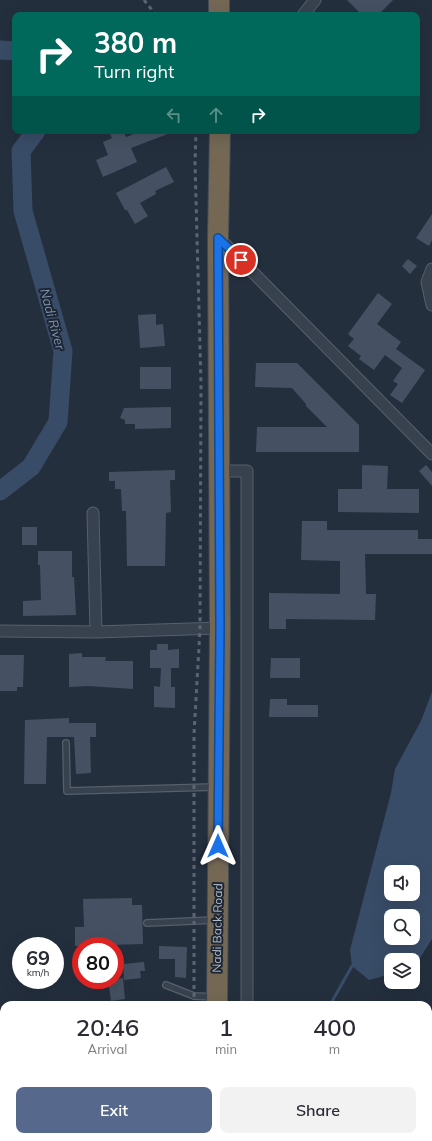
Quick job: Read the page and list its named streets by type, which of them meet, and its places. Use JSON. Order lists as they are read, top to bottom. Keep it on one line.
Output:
{"streets":{"highway":["Nadi Back Road"]},"water":["Nadi River"],"page":{"turn":["380 m","Turn right"],"speed":"69 km/h","limit":"80","eta":["20:46","Arrival","1","min","400","m"],"buttons":["Exit","Share"]}}
